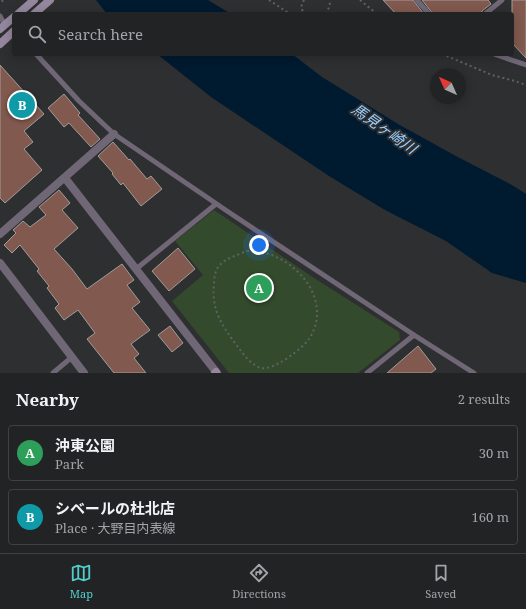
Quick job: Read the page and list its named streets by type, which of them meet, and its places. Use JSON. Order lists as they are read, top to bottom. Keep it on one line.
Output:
{"water":["馬見ヶ崎川"],"north":"top left","page":{"search":"Search here","pins":["B","A"],"heading":["Nearby","2 results"],"list":[{"mark":"A","name":"沖東公園","note":"Park","value":"30 m"},{"mark":"B","name":"シベールの杜北店","note":"Place · 大野目内表線","value":"160 m"}],"nav":["Map","Directions","Saved"]}}
